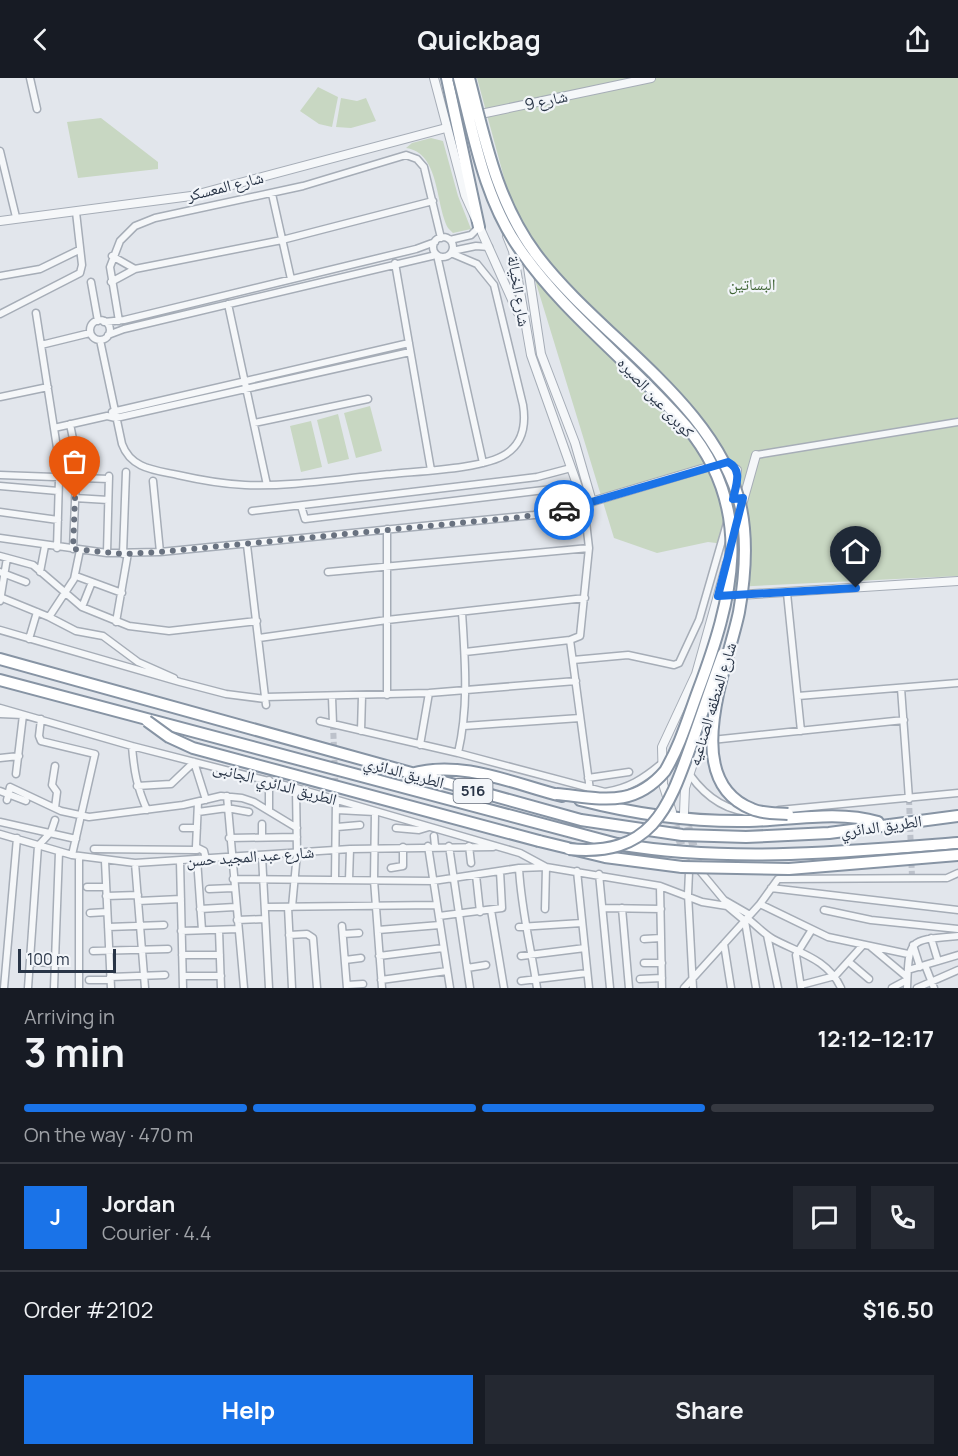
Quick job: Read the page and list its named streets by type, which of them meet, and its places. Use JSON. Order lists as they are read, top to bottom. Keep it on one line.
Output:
{"streets":{"highway":["كوبرى عين الصيره","الطريق الدائري","516"],"street":["شارع 9","شارع المعسكر","شارع الخيالة","شارع المنطقه الصناعيه","الطريق الدائري الجانبى","شارع عبد المجيد حسن"]},"crossings":[["شارع 9","شارع الخيالة"],["شارع الخيالة","كوبرى عين الصيره"],["الطريق الدائري الجانبى","شارع عبد المجيد حسن"]],"parks":["البساتين"],"scale_bar":"100 m","page":{"header":"Quickbag","scale":"100 m","heading":["3 min","Arriving in","12:12–12:17"],"panel":["Jordan","Courier · 4.4","Order #2102","$16.50"],"bar":"On the way · 470 m","round":"J","buttons":["Help","Share"]}}
